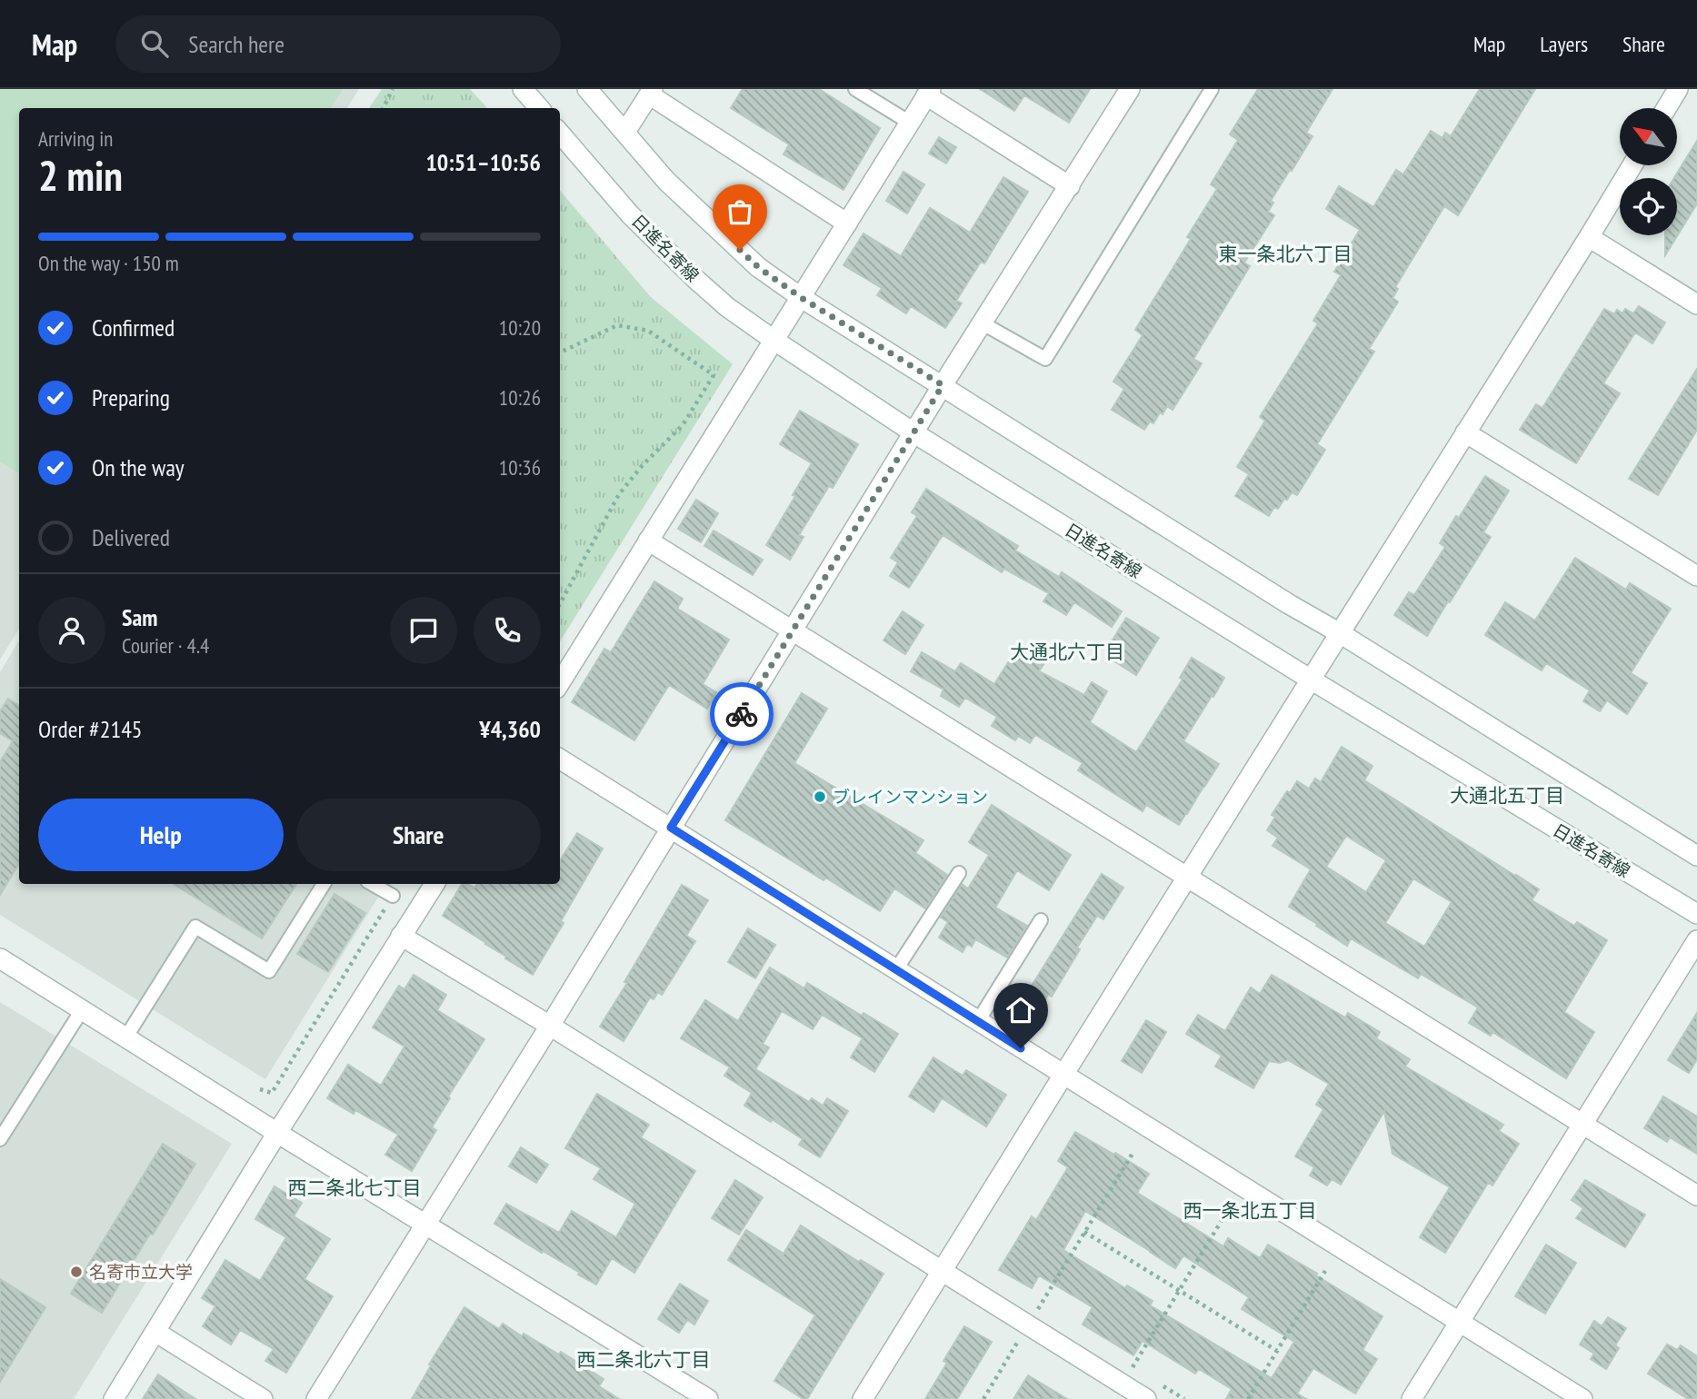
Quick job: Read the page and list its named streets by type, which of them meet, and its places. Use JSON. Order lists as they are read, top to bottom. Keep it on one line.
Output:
{"streets":{"street":["日進名寄線"]},"districts":["東一条北六丁目","大通北六丁目","大通北五丁目","西二条北七丁目","西一条北五丁目","西二条北六丁目"],"places":["ブレインマンション","名寄市立大学"],"north":"top left","page":{"header":"Map","search":"Search here","nav":["Map","Layers","Share"],"heading":["2 min","Arriving in","10:51–10:56"],"panel":["Sam","Courier · 4.4","Order #2145","¥4,360"],"bar":"On the way · 150 m","list":[["Confirmed","10:20"],["Preparing","10:26"],["On the way","10:36"],"Delivered"],"buttons":["Help","Share"]}}
